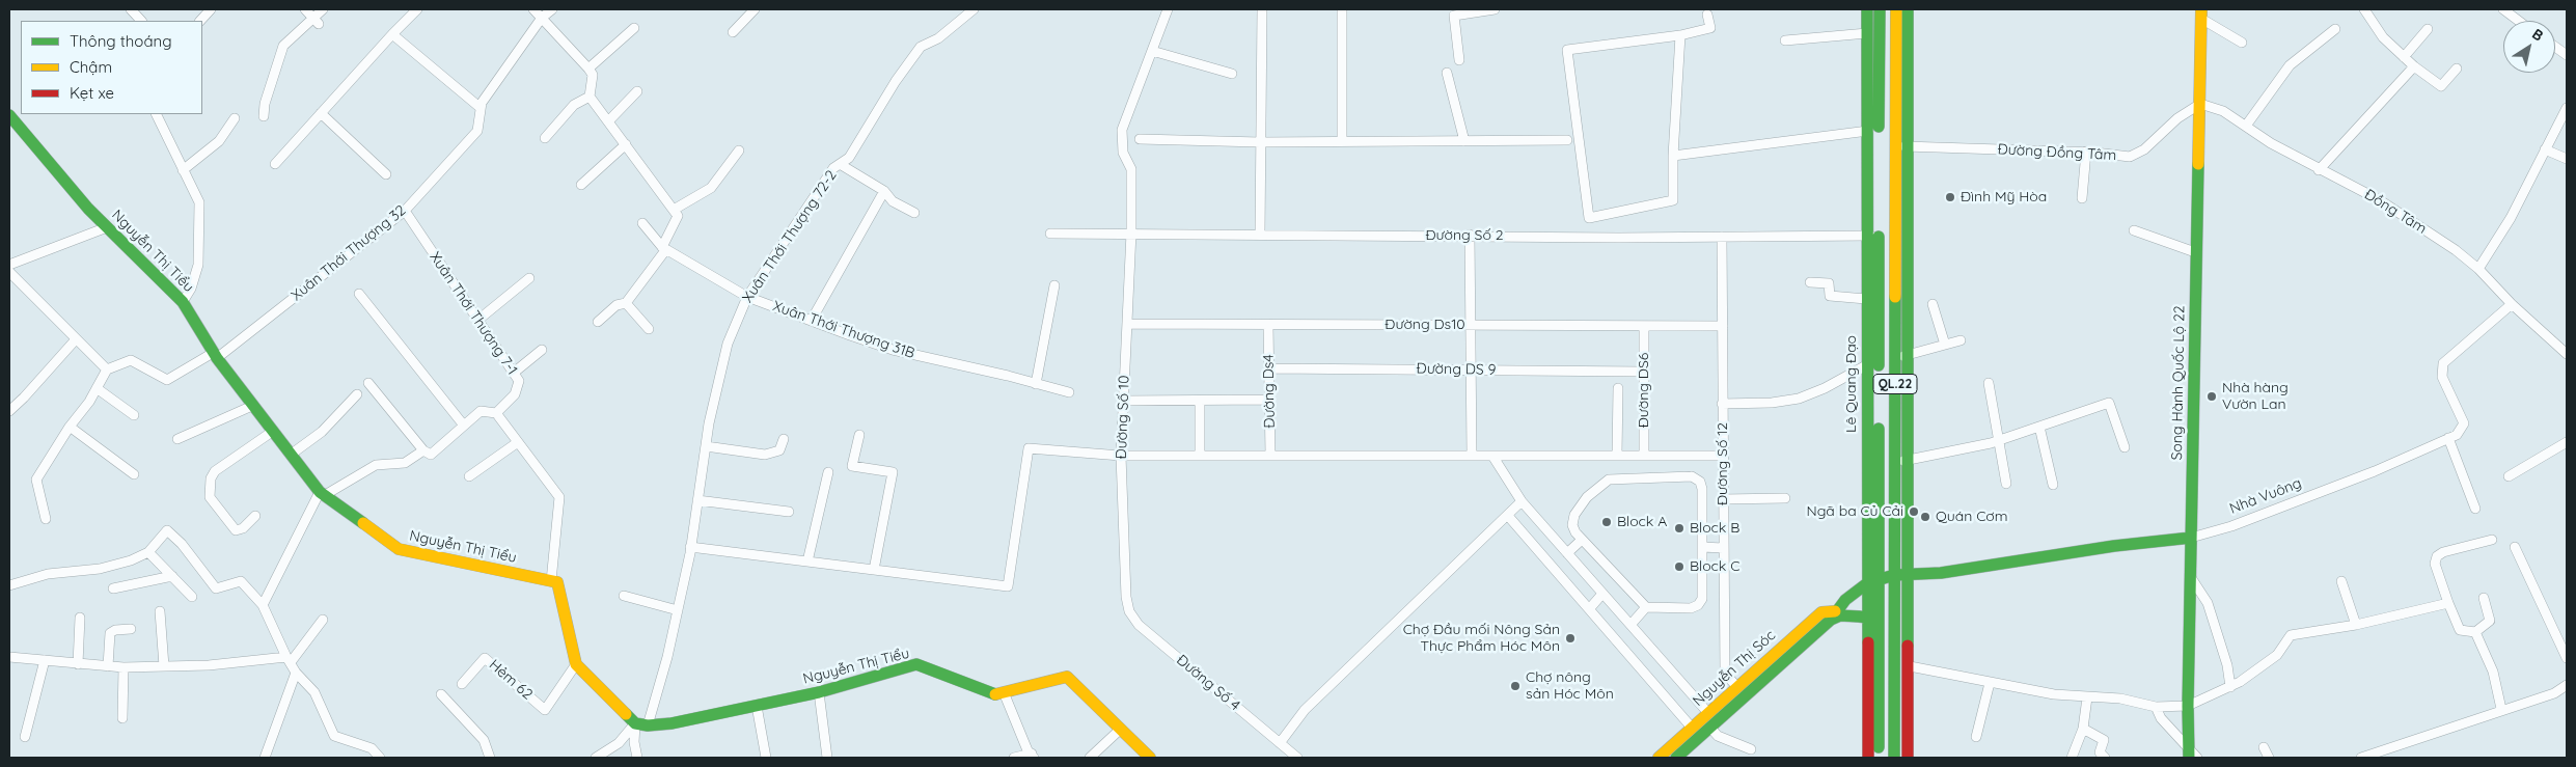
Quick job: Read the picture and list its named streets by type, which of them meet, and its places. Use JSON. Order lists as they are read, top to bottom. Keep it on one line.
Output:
{"streets":{"main road":["Nguyễn Thị Tiểu","Song Hành Quốc Lộ 22","Lê Quang Đạo","QL.22","Nhà Vuông","Nguyễn Thị Sóc"],"street":["Đường Đồng Tâm","Đồng Tâm","Đường Số 2","Xuân Thới Thượng 72-2","Xuân Thới Thượng 32","Xuân Thới Thượng 7-1","Đường Ds10","Xuân Thới Thượng 31B","Đường DS 9","Đường DS6","Đường Ds4","Đường Số 10","Đường Số 12","Hẻm 62","Đường Số 4"]},"crossings":[["Đường Đồng Tâm","Đồng Tâm"],["Đường Đồng Tâm","Song Hành Quốc Lộ 22"],["Đường Đồng Tâm","QL.22"],["Đồng Tâm","Song Hành Quốc Lộ 22"],["Đường Số 2","Lê Quang Đạo"],["Đường Số 2","Đường Số 10"],["Đường Số 2","Đường Số 12"],["Xuân Thới Thượng 72-2","Nguyễn Thị Tiểu"],["Xuân Thới Thượng 72-2","Xuân Thới Thượng 31B"],["Nguyễn Thị Tiểu","Xuân Thới Thượng 32"],["Xuân Thới Thượng 32","Xuân Thới Thượng 7-1"],["Đường Ds10","Đường DS6"],["Đường Ds10","Đường Ds4"],["Đường Ds10","Đường Số 10"],["Đường Ds10","Đường Số 12"],["Đường DS 9","Đường DS6"],["Đường DS 9","Đường Ds4"],["Song Hành Quốc Lộ 22","Nhà Vuông"],["Lê Quang Đạo","Nguyễn Thị Sóc"],["QL.22","Nhà Vuông"],["QL.22","Nguyễn Thị Sóc"],["Đường Số 10","Đường Số 4"],["Đường Số 12","Nguyễn Thị Sóc"],["Nhà Vuông","Nguyễn Thị Sóc"]],"places":["Đình Mỹ Hòa","Nhà hàng Vườn Lan","Ngã ba Củ Cải","Quán Cơm","Block A","Block B","Block C","Chợ Đầu mối Nông Sản Thực Phẩm Hóc Môn","Chợ nông sản Hóc Môn"],"legend":["Thông thoáng","Chậm","Kẹt xe"],"north":"top right"}
